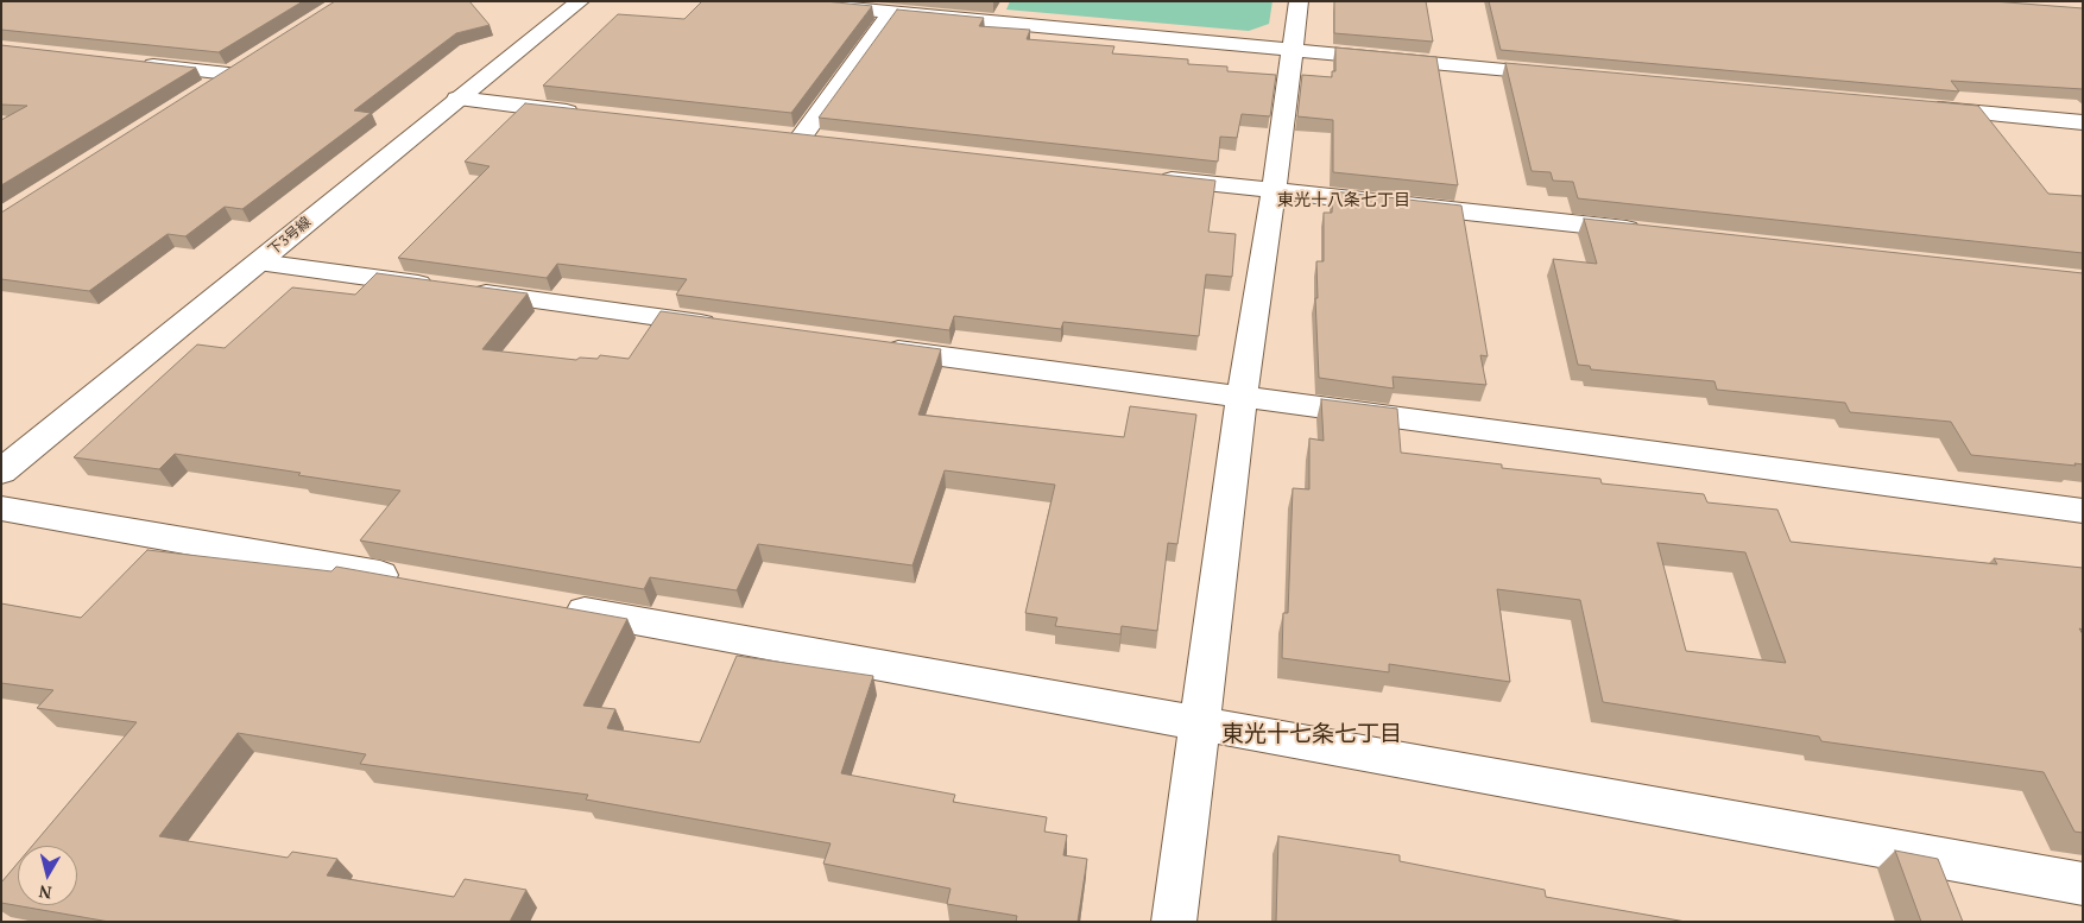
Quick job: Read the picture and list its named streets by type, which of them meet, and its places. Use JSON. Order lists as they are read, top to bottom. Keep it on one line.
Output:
{"streets":{"street":["下3号線"]},"districts":["東光十八条七丁目","東光十七条七丁目"],"north":"bottom"}
